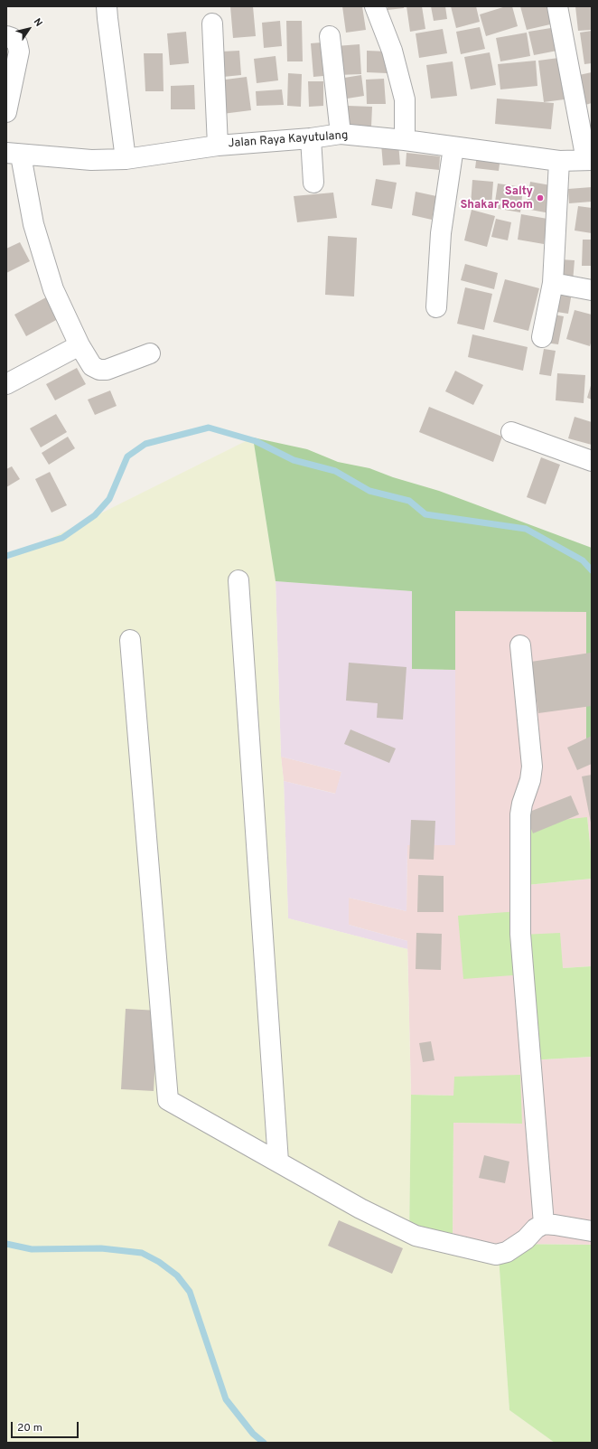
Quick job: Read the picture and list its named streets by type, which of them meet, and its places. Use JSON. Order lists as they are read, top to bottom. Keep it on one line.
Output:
{"streets":{"street":["Jalan Raya Kayutulang"]},"places":["Salty Shakar Room"],"scale_bar":"20 m","north":"top right"}
